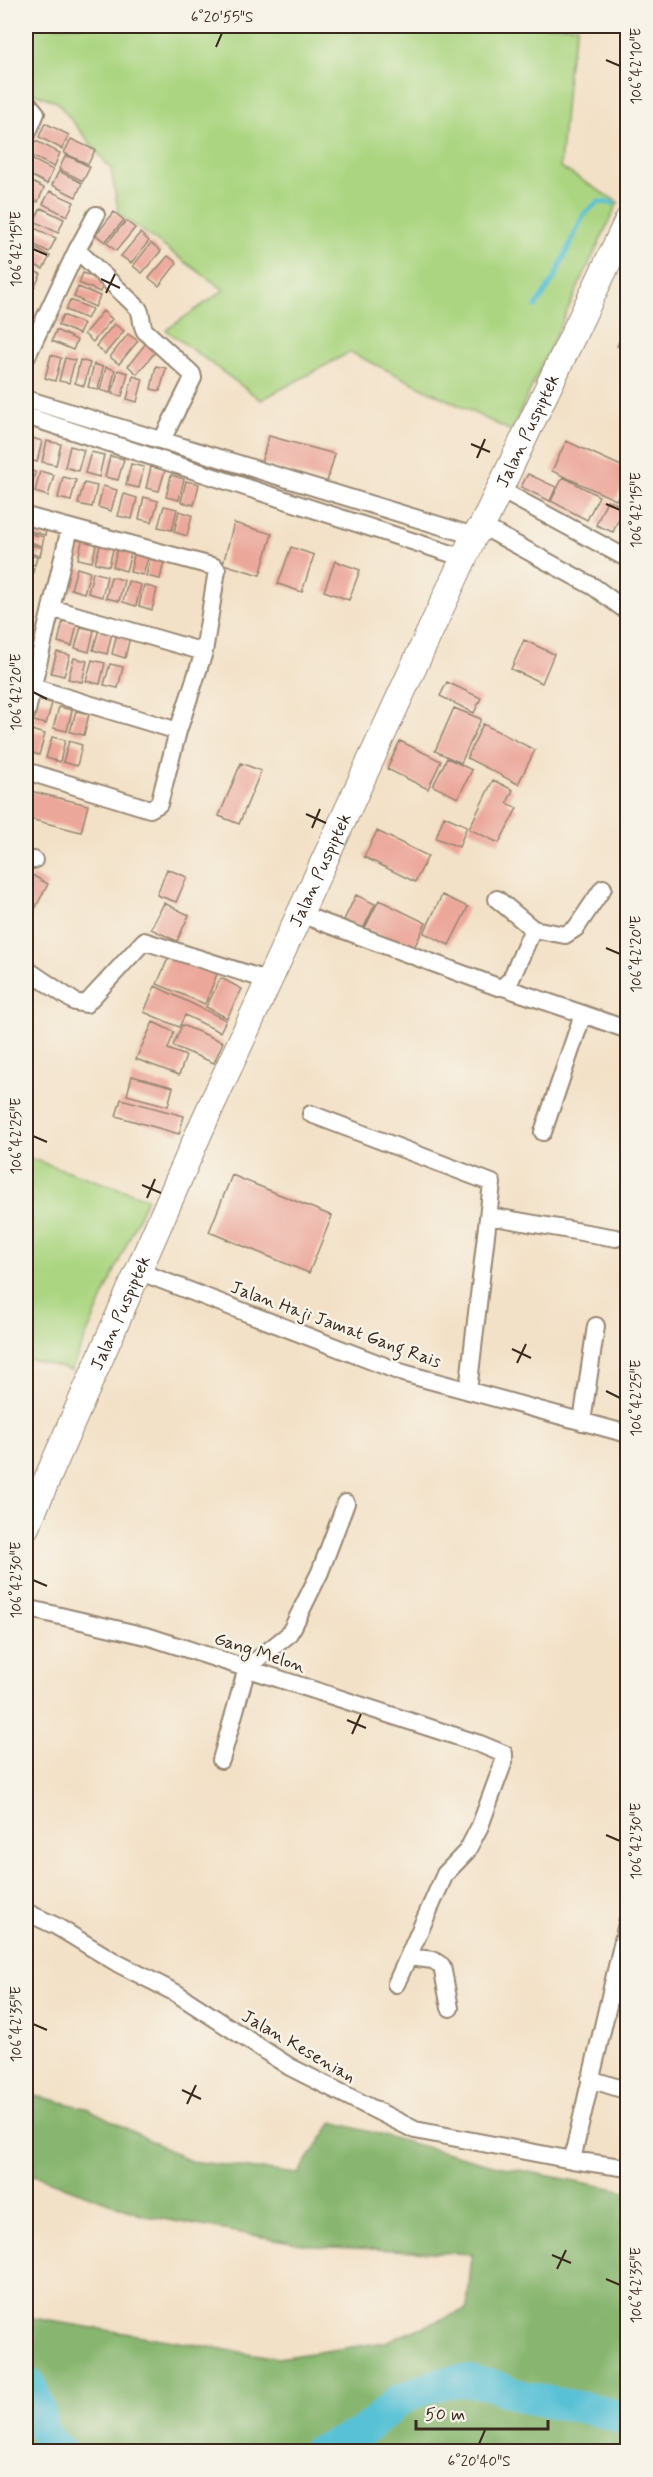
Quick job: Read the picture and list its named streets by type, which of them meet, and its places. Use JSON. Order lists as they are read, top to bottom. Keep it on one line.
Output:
{"streets":{"main road":["Jalan Puspiptek"],"street":["Jalan Haji Jamat Gang Rais","Gang Melon","Jalan Kesenian"]},"crossings":[["Jalan Puspiptek","Jalan Haji Jamat Gang Rais"]],"scale_bar":"50 m","coordinates":["6°20'55\"S","106°42'10\"E","106°42'15\"E","106°42'20\"E","106°42'25\"E","106°42'30\"E","106°42'35\"E","6°20'40\"S"]}
